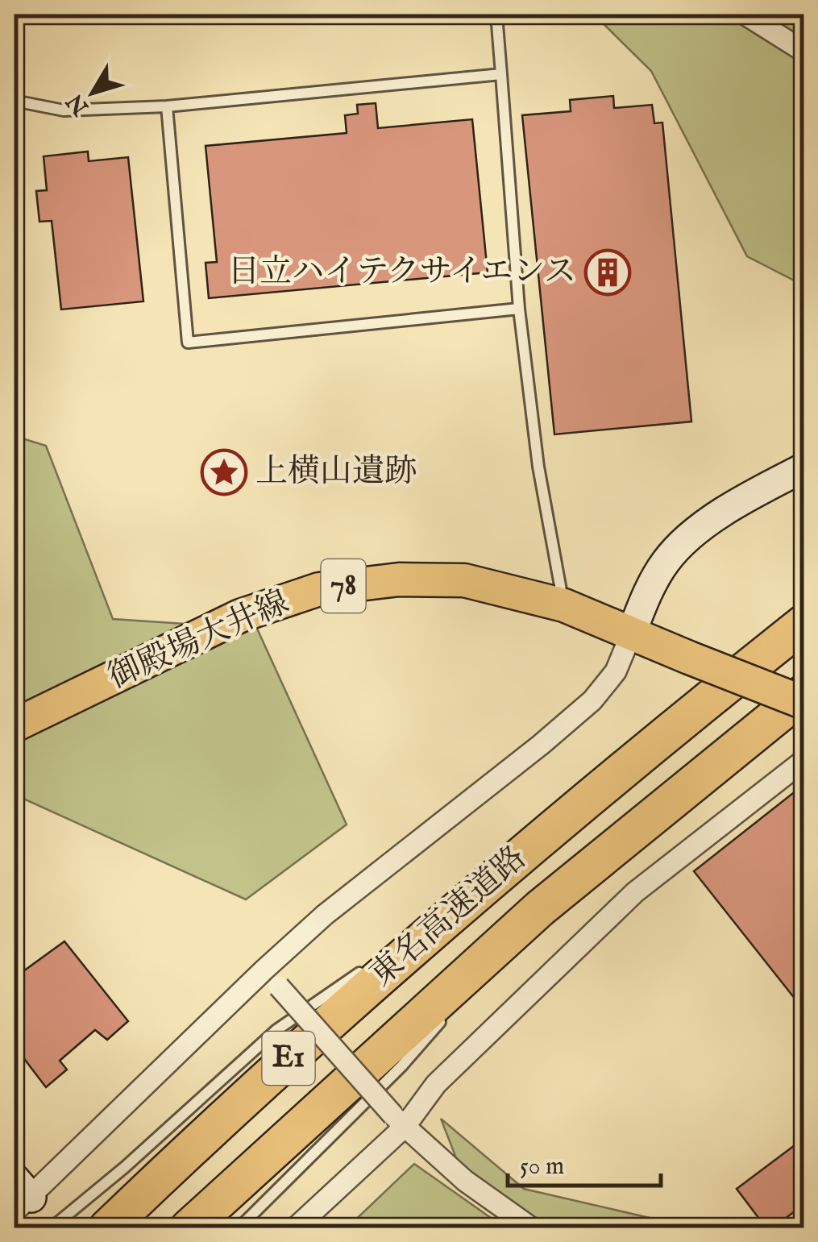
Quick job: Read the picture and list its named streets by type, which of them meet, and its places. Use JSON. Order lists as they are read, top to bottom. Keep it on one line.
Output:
{"streets":{"highway":["東名高速道路","E1"],"main road":["78","御殿場大井線"]},"places":{"building":["日立ハイテクサイエンス"],"place":["上横山遺跡"]},"scale_bar":"50 m","north":"bottom left"}
